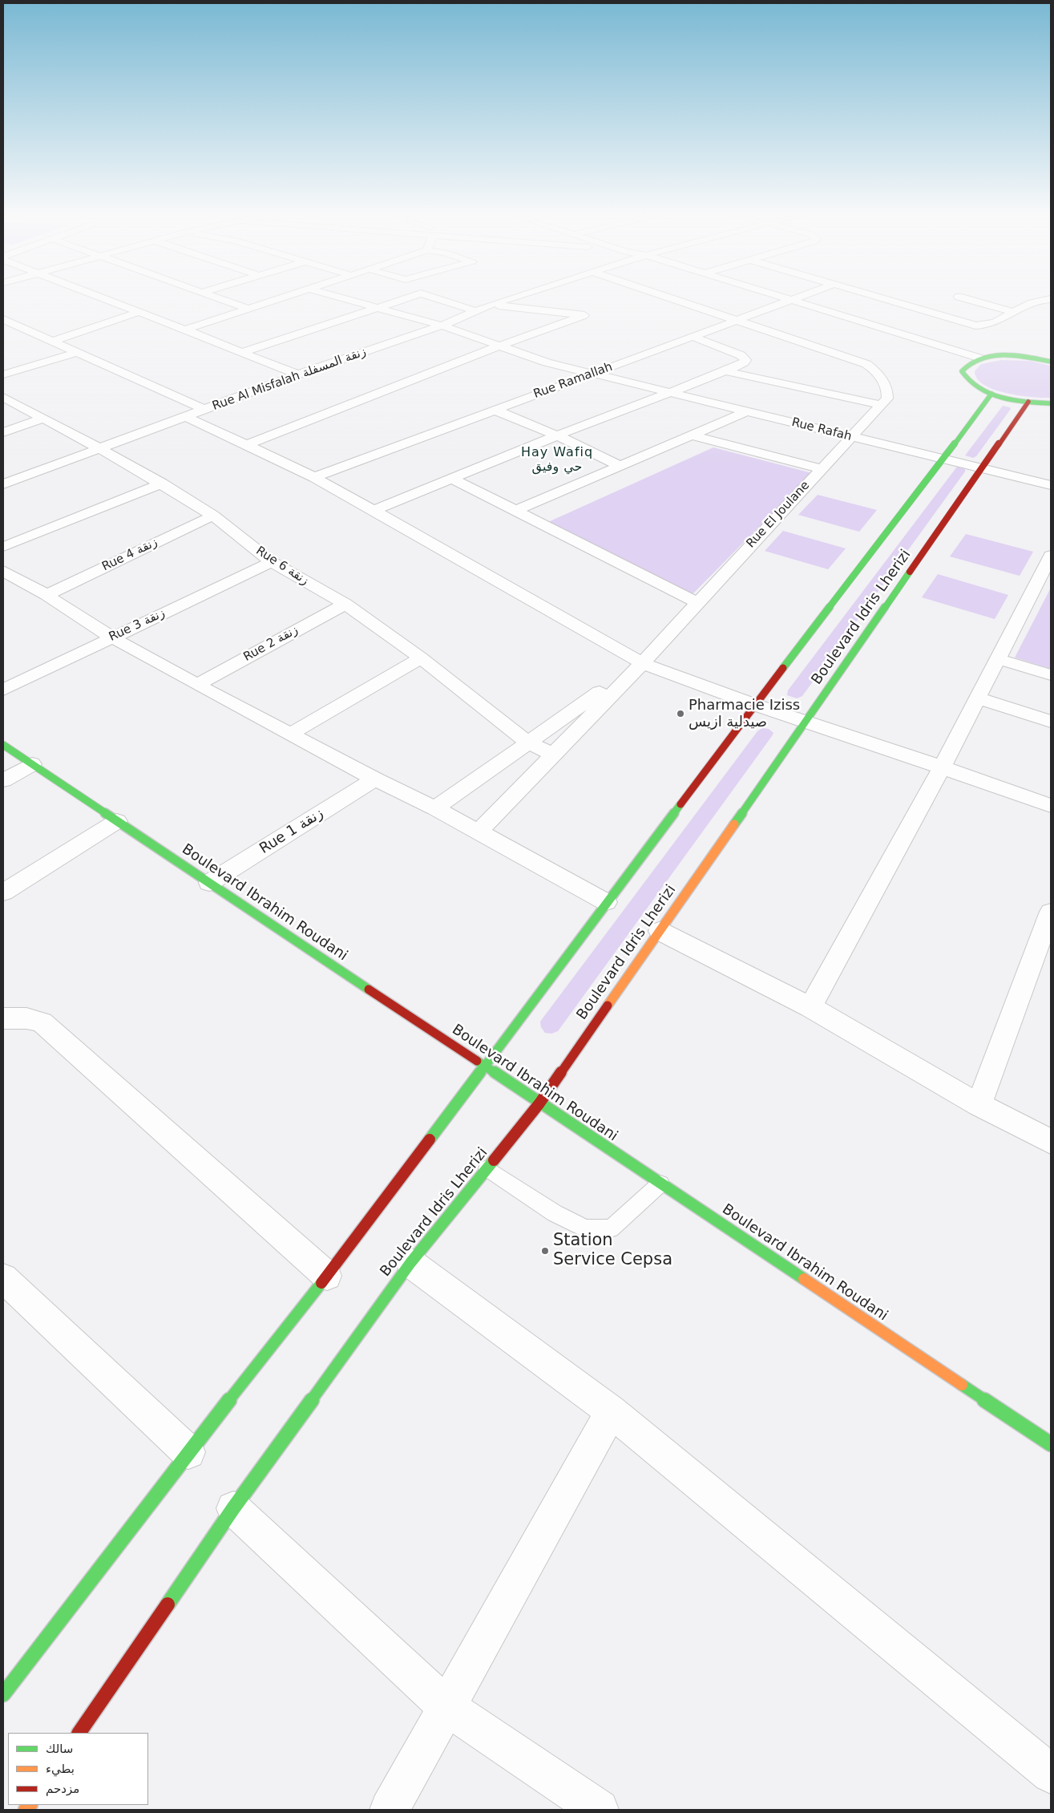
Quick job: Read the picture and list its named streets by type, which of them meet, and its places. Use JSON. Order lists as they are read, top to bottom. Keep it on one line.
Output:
{"streets":{"main road":["Boulevard Idris Lherizi","Boulevard Ibrahim Roudani"],"street":["Rue Al Misfalah زنقة المسفلة","Rue Ramallah","Rue Rafah","Rue El Joulane","Rue 4 زنقة","Rue 6 زنقة","Rue 3 زنقة","Rue 2 زنقة","Rue 1 زنقة"]},"crossings":[["Rue Al Misfalah زنقة المسفلة","Rue Rafah"],["Rue Al Misfalah زنقة المسفلة","Rue 6 زنقة"],["Rue Ramallah","Rue Rafah"],["Rue Ramallah","Rue El Joulane"],["Rue Rafah","Rue El Joulane"],["Rue Rafah","Boulevard Idris Lherizi"],["Rue 4 زنقة","Rue 6 زنقة"],["Rue 6 زنقة","Rue 3 زنقة"],["Rue 6 زنقة","Rue 2 زنقة"],["Boulevard Idris Lherizi","Boulevard Ibrahim Roudani"],["Rue 1 زنقة","Boulevard Ibrahim Roudani"]],"districts":["Hay Wafiq حي وفيق"],"places":["Pharmacie Iziss صيدلية ازيس","Station Service Cepsa"],"legend":["سالك","بطيء","مزدحم"]}
